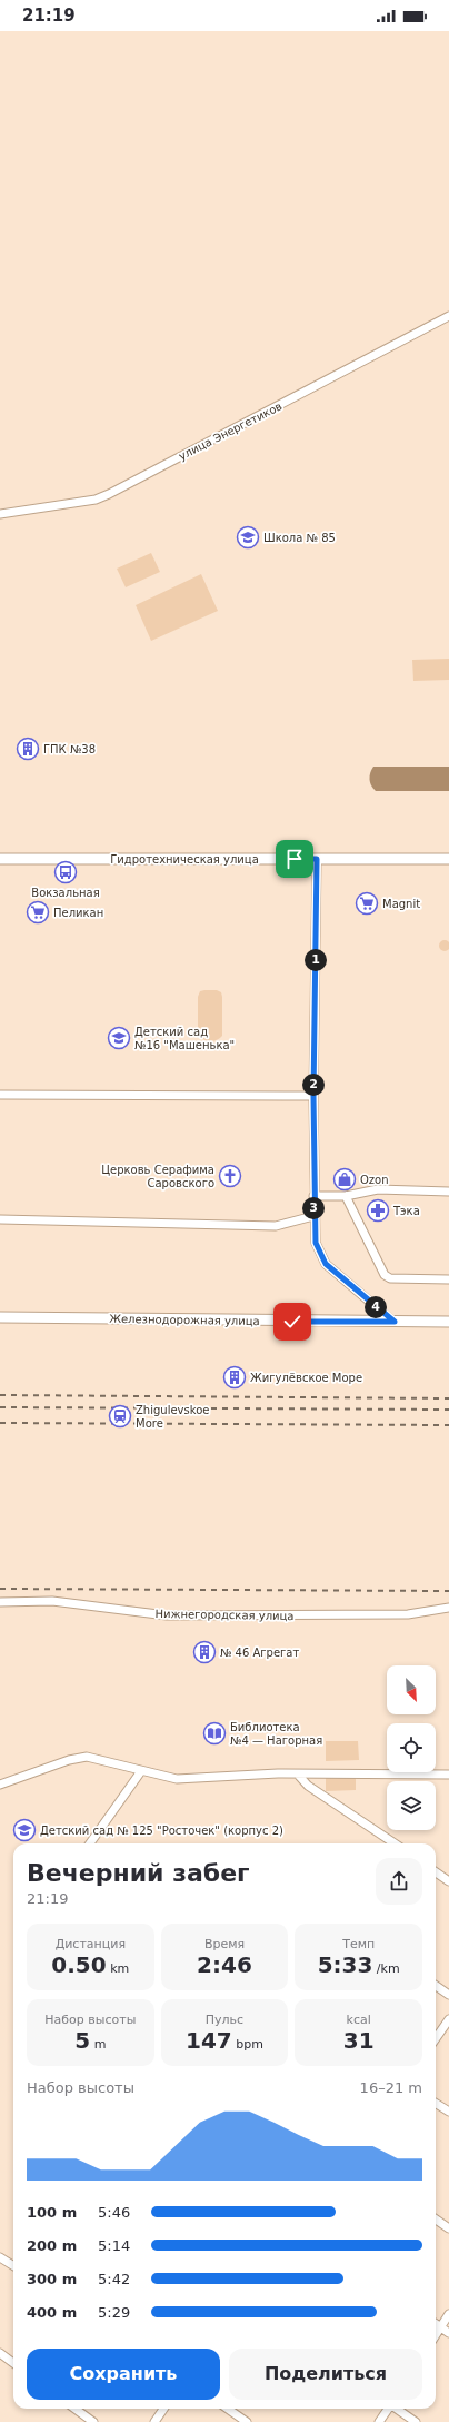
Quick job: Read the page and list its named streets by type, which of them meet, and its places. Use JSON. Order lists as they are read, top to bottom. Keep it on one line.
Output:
{"streets":{"main road":["Гидротехническая улица","Железнодорожная улица"],"street":["улица Энергетиков","Нижнегородская улица"]},"places":{"school or university":["Школа № 85","Детский сад №16 \"Машенька\"","Детский сад № 125 \"Росточек\" (корпус 2)"],"building":["ГПК №38","Жигулёвское Море","№ 46 Агрегат"],"bus stop":["Вокзальная"],"supermarket":["Magnit","Пеликан"],"church":["Церковь Серафима Саровского"],"shop":["Ozon"],"pharmacy":["Тэка"],"station":["Zhigulevskoe More"],"library":["Библиотека №4 — Нагорная"]},"north":"bottom right","page":{"status":"21:19","pins":["1","2","3","4"],"heading":["Вечерний забег","21:19"],"stats":[["Дистанция","0.50 km"],["Время","2:46"],["Темп","5:33 /km"],["Набор высоты","5 m"],["Пульс","147 bpm"],["kcal","31"]],"chart":["Набор высоты","16–21 m"],"list":[{"name":"100 m","note":"5:46"},{"name":"200 m","note":"5:14"},{"name":"300 m","note":"5:42"},{"name":"400 m","note":"5:29"}],"buttons":["Сохранить","Поделиться"]}}
